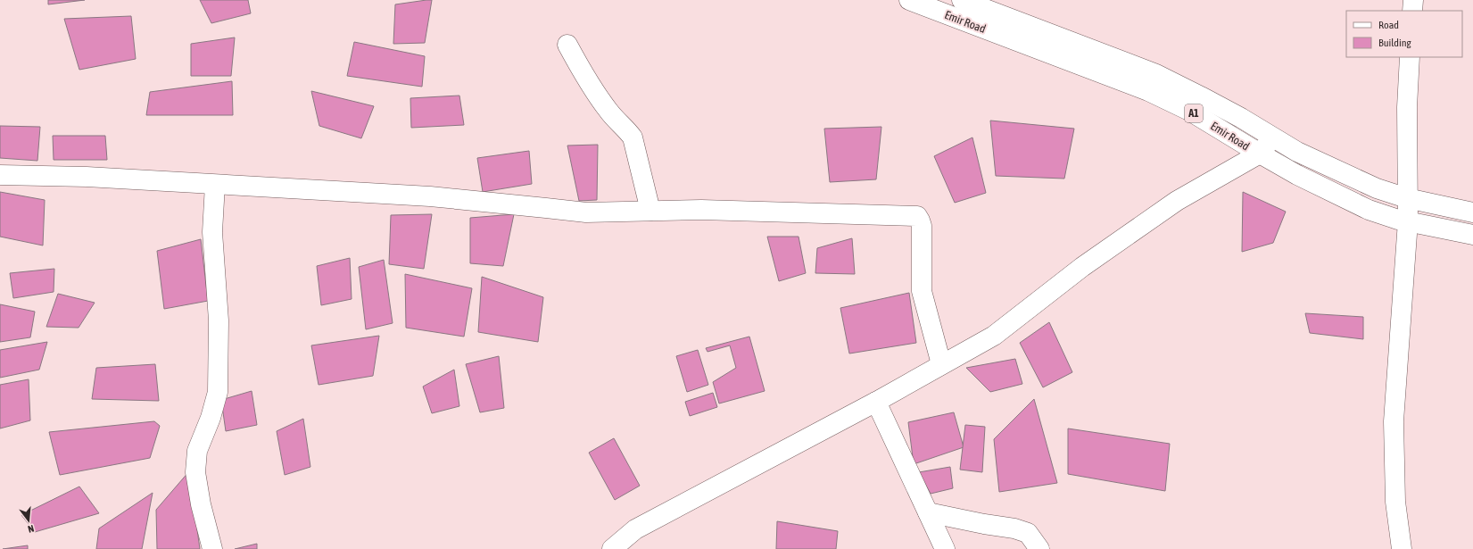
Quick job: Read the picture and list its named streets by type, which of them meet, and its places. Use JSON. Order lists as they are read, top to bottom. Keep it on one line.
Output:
{"streets":{"main road":["Emir Road","A1"]},"legend":["Road","Building"],"north":"bottom"}
